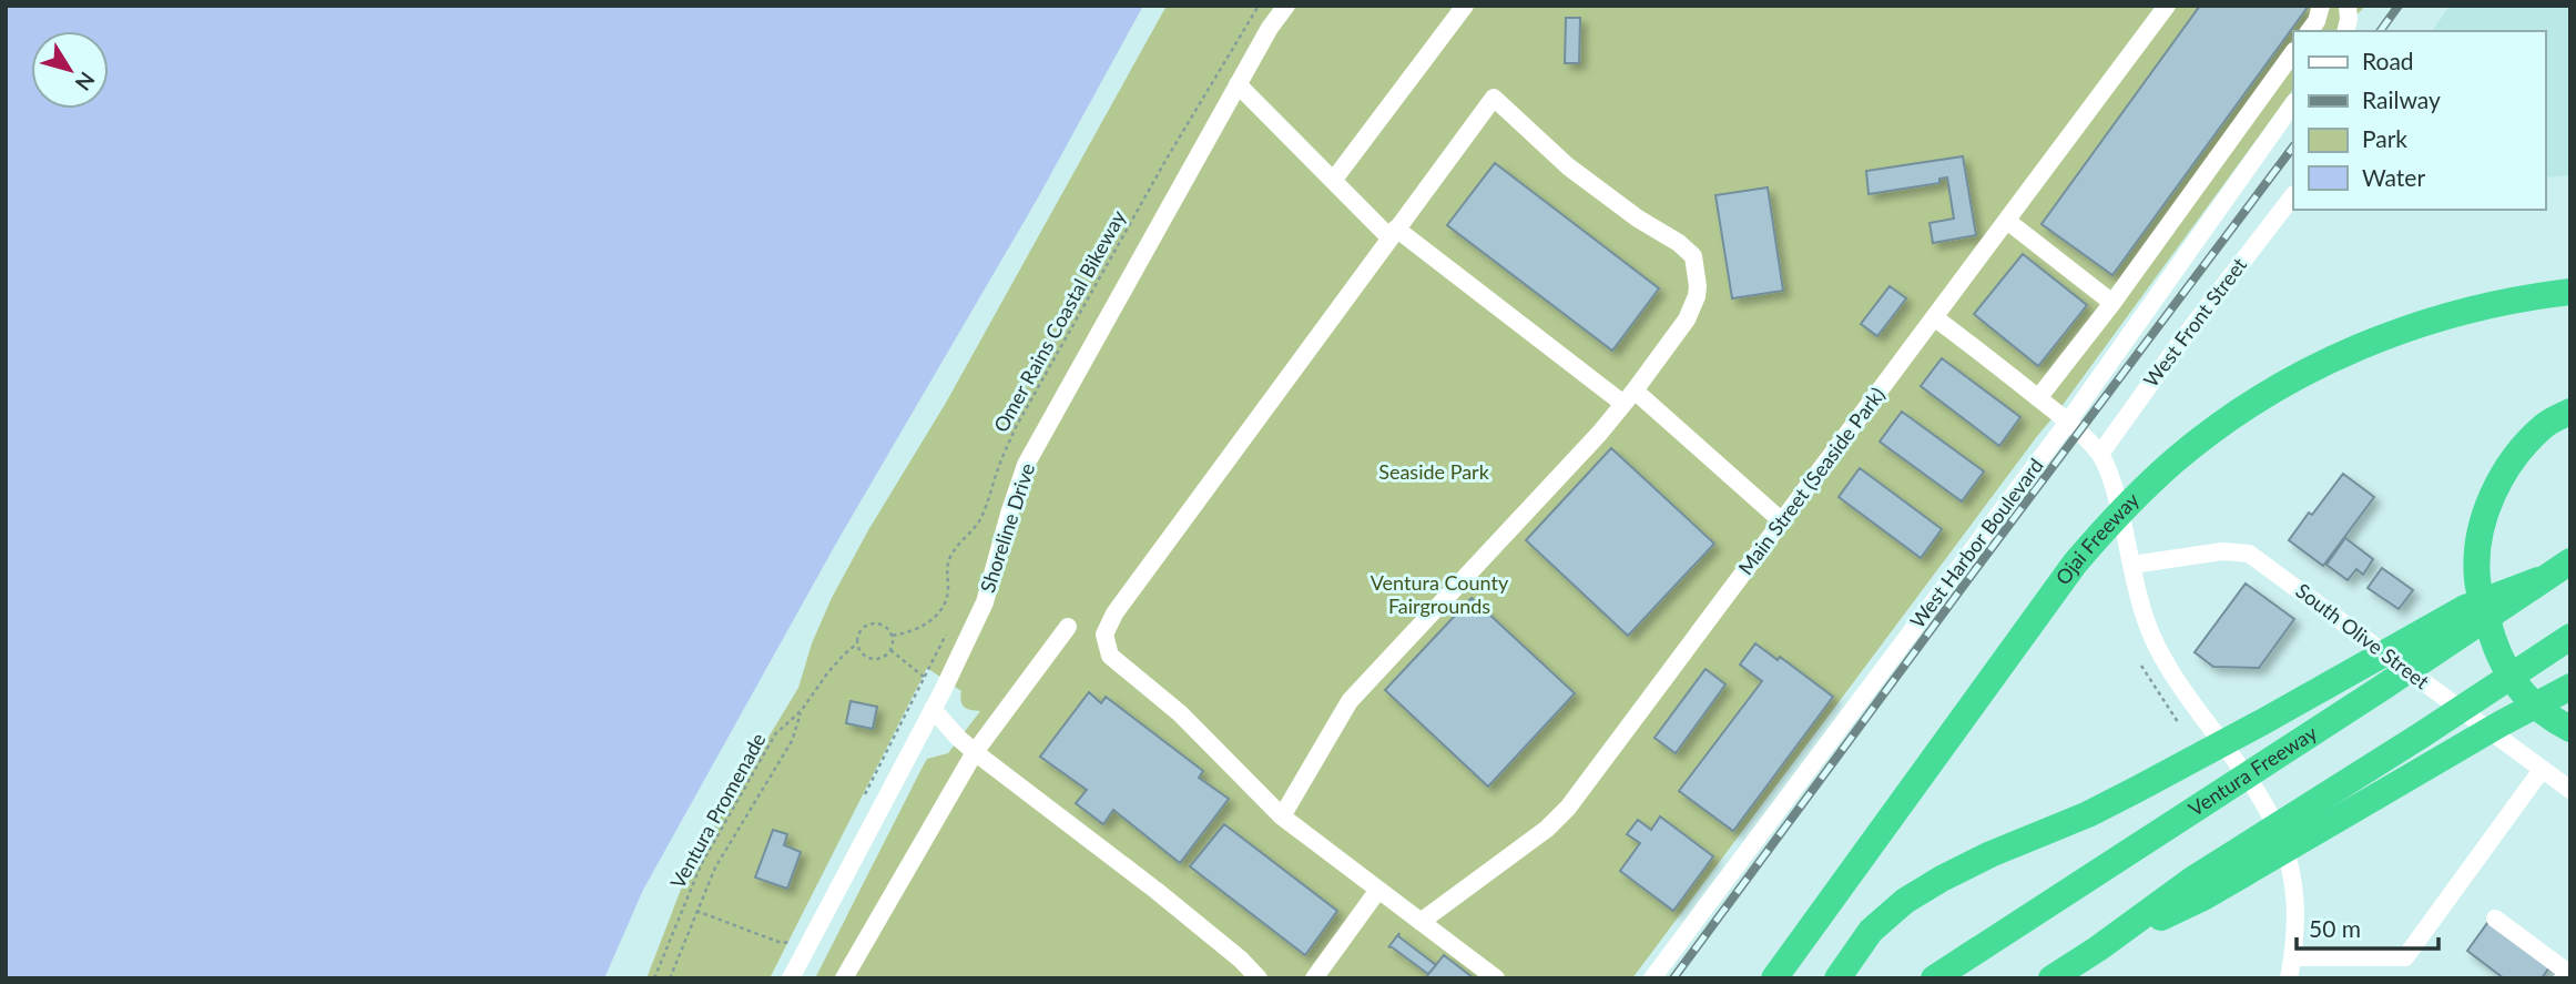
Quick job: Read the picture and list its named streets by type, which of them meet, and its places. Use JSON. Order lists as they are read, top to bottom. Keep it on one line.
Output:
{"streets":{"highway":["Ojai Freeway","Ventura Freeway"],"street":["West Front Street","Main Street (Seaside Park)","Shoreline Drive","West Harbor Boulevard","South Olive Street"],"path":["Omer Rains Coastal Bikeway","Ventura Promenade"]},"crossings":[["Omer Rains Coastal Bikeway","Ventura Promenade"]],"parks":["Seaside Park","Ventura County Fairgrounds"],"legend":["Road","Railway","Park","Water"],"scale_bar":"50 m","north":"bottom right"}
